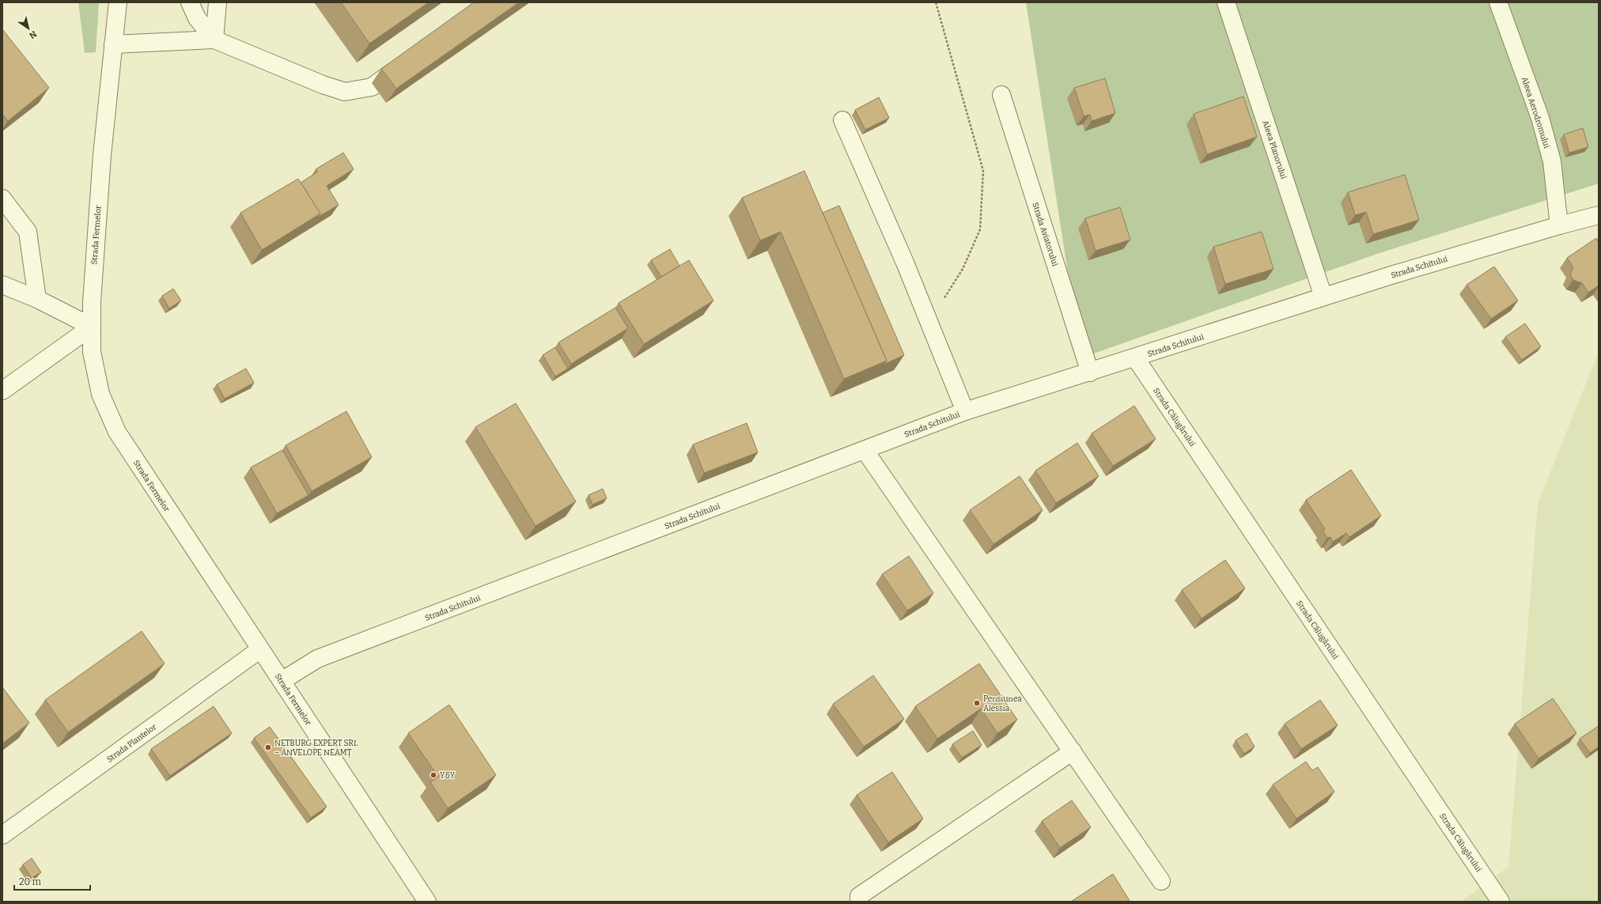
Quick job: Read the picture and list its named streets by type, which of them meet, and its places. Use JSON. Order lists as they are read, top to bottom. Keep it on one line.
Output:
{"streets":{"street":["Aleea Aerodromului","Aleea Planorului","Strada Aviatorului","Strada Fermelor","Strada Schitului","Strada Călugărului","Strada Plantelor"]},"crossings":[["Aleea Aerodromului","Strada Schitului"],["Aleea Planorului","Strada Schitului"],["Strada Aviatorului","Strada Schitului"],["Strada Fermelor","Strada Schitului"],["Strada Fermelor","Strada Plantelor"],["Strada Schitului","Strada Călugărului"]],"places":["Pensiunea Alessia","NETBURG EXPERT SRL – ANVELOPE NEAMȚ","Y&Y"],"scale_bar":"20 m","north":"bottom right"}
